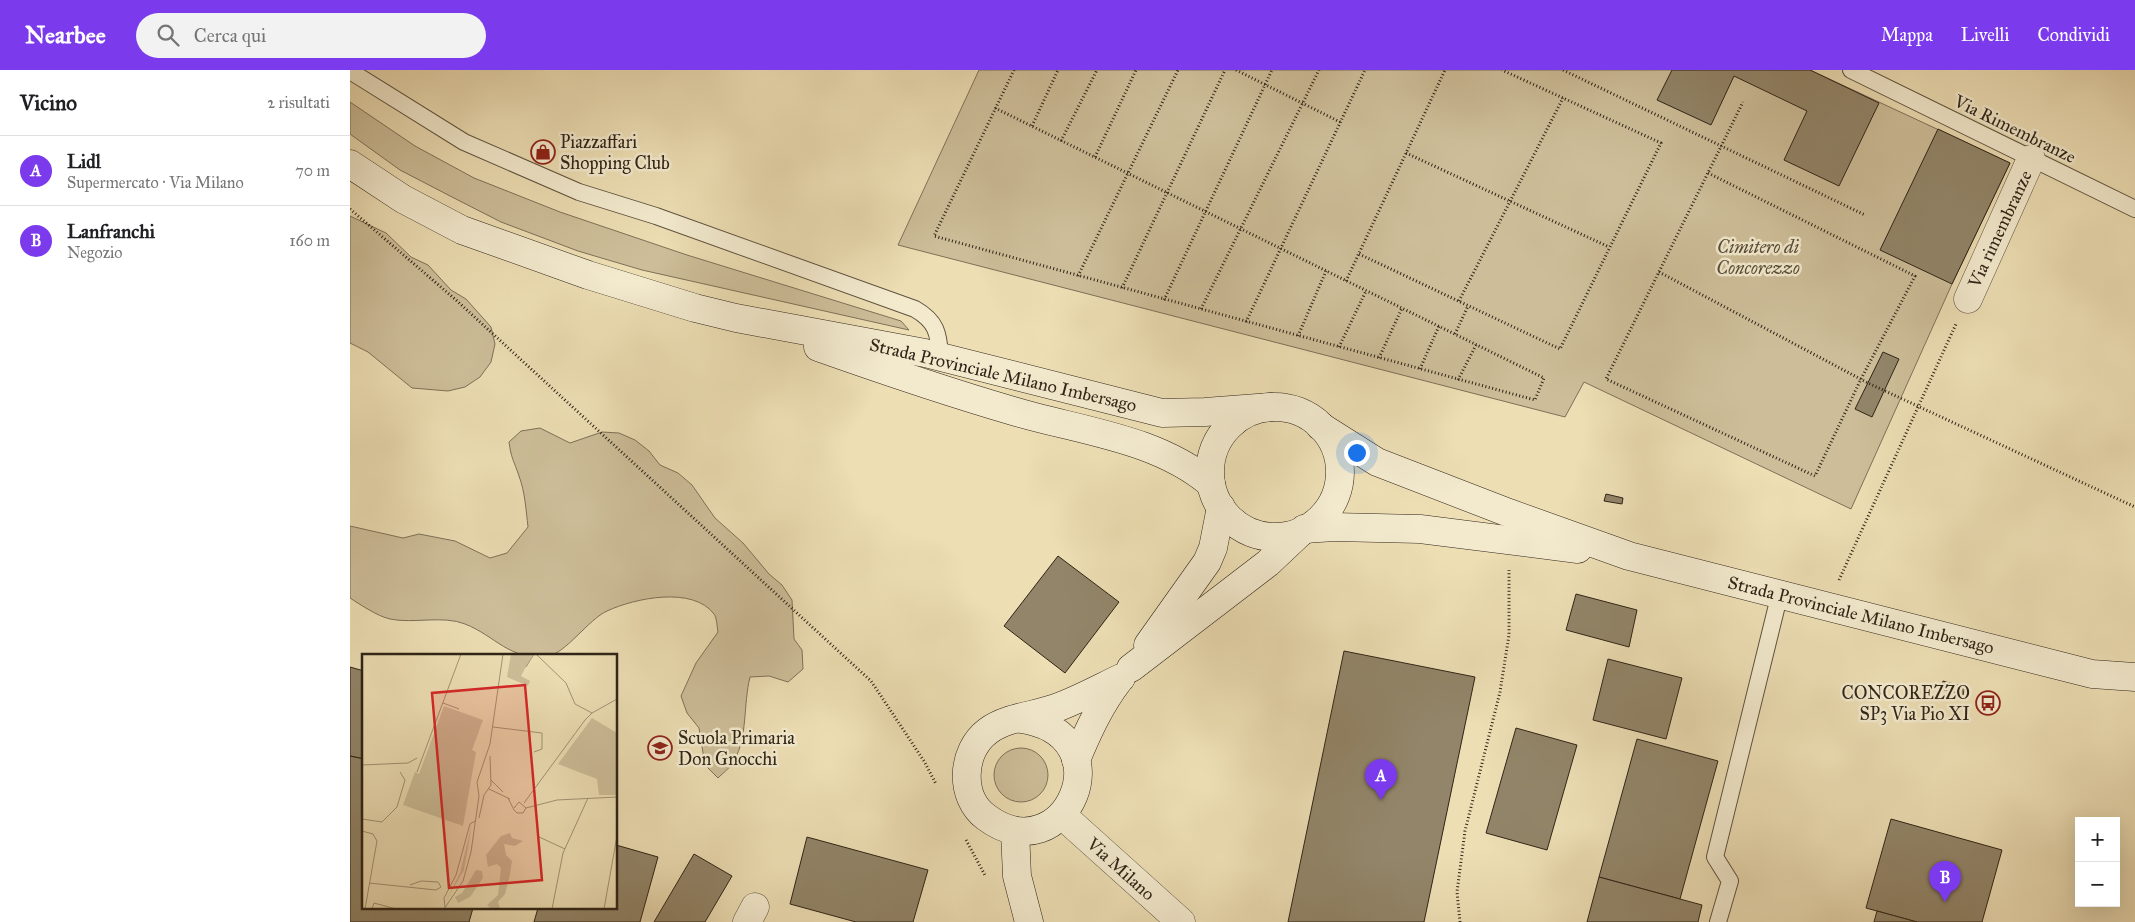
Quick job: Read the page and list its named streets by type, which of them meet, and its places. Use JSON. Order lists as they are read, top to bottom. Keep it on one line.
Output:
{"streets":{"main road":["Via rimembranze","Strada Provinciale Milano Imbersago","Via Milano"],"lane":["Via Rimembranze"]},"crossings":[["Via Rimembranze","Via rimembranze"]],"parks":["Cimitero di Concorezzo"],"places":{"shop":["Piazzaffari Shopping Club"],"bus stop":["CONCOREZZO SP3 Via Pio XI"],"school or university":["Scuola Primaria Don Gnocchi"]},"page":{"header":"Nearbee","search":"Cerca qui","nav":["Mappa","Livelli","Condividi"],"heading":["Vicino","2 risultati"],"list":[{"mark":"A","name":"Lidl","note":"Supermercato · Via Milano","value":"70 m"},{"mark":"B","name":"Lanfranchi","note":"Negozio","value":"160 m"}],"pins":["A","B"],"map_buttons":["+","−"]}}
